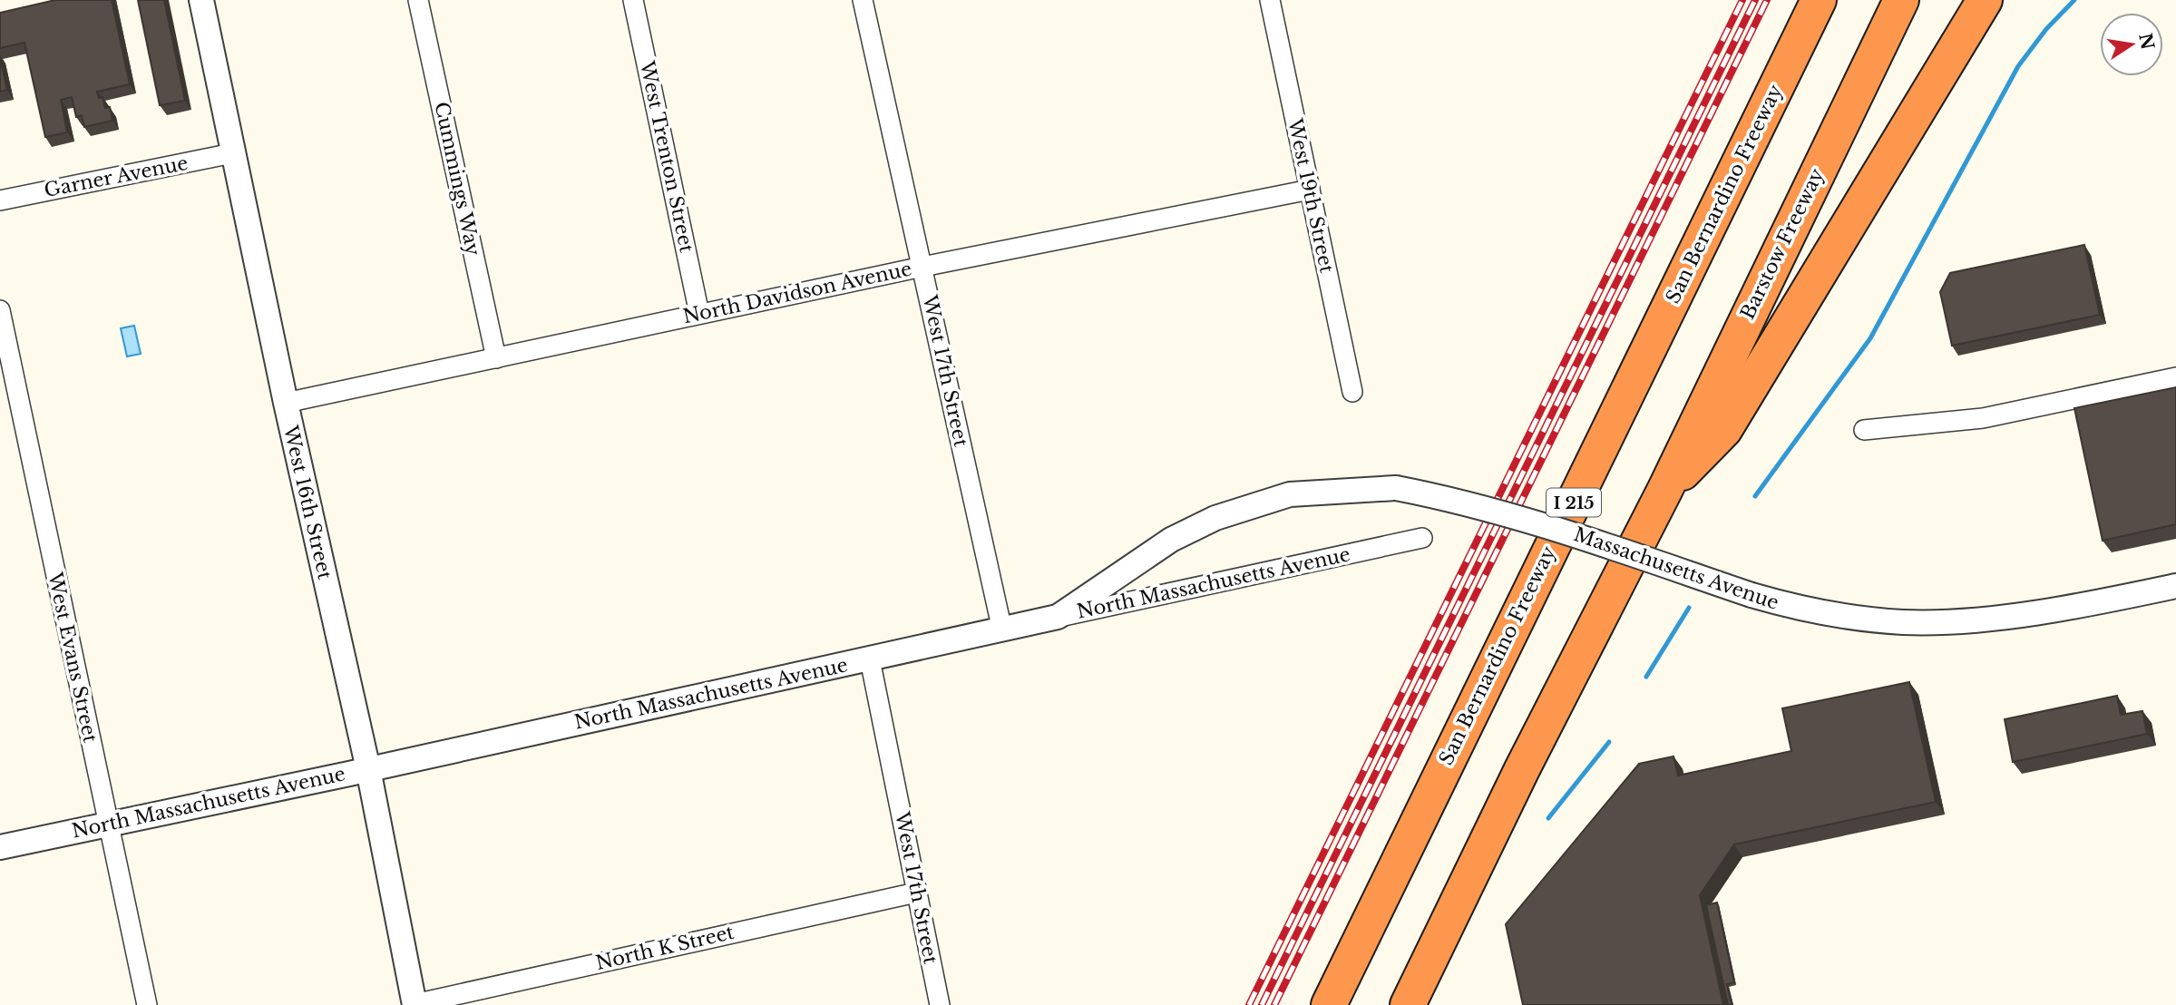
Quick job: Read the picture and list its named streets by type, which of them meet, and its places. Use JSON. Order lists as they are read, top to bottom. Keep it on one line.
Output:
{"streets":{"highway":["San Bernardino Freeway","Barstow Freeway","I 215"],"street":["West Trenton Street","Garner Avenue","Cummings Way","West 19th Street","North Davidson Avenue","West 17th Street","West 16th Street","Massachusetts Avenue","North Massachusetts Avenue","West Evans Street","North K Street"]},"crossings":[["West Trenton Street","North Davidson Avenue"],["Garner Avenue","West 16th Street"],["Cummings Way","North Davidson Avenue"],["West 19th Street","North Davidson Avenue"],["North Davidson Avenue","West 17th Street"],["North Davidson Avenue","West 16th Street"],["West 17th Street","North Massachusetts Avenue"],["West 17th Street","North K Street"],["West 16th Street","North Massachusetts Avenue"],["West 16th Street","North K Street"],["Massachusetts Avenue","North Massachusetts Avenue"],["North Massachusetts Avenue","West Evans Street"]],"north":"right"}
